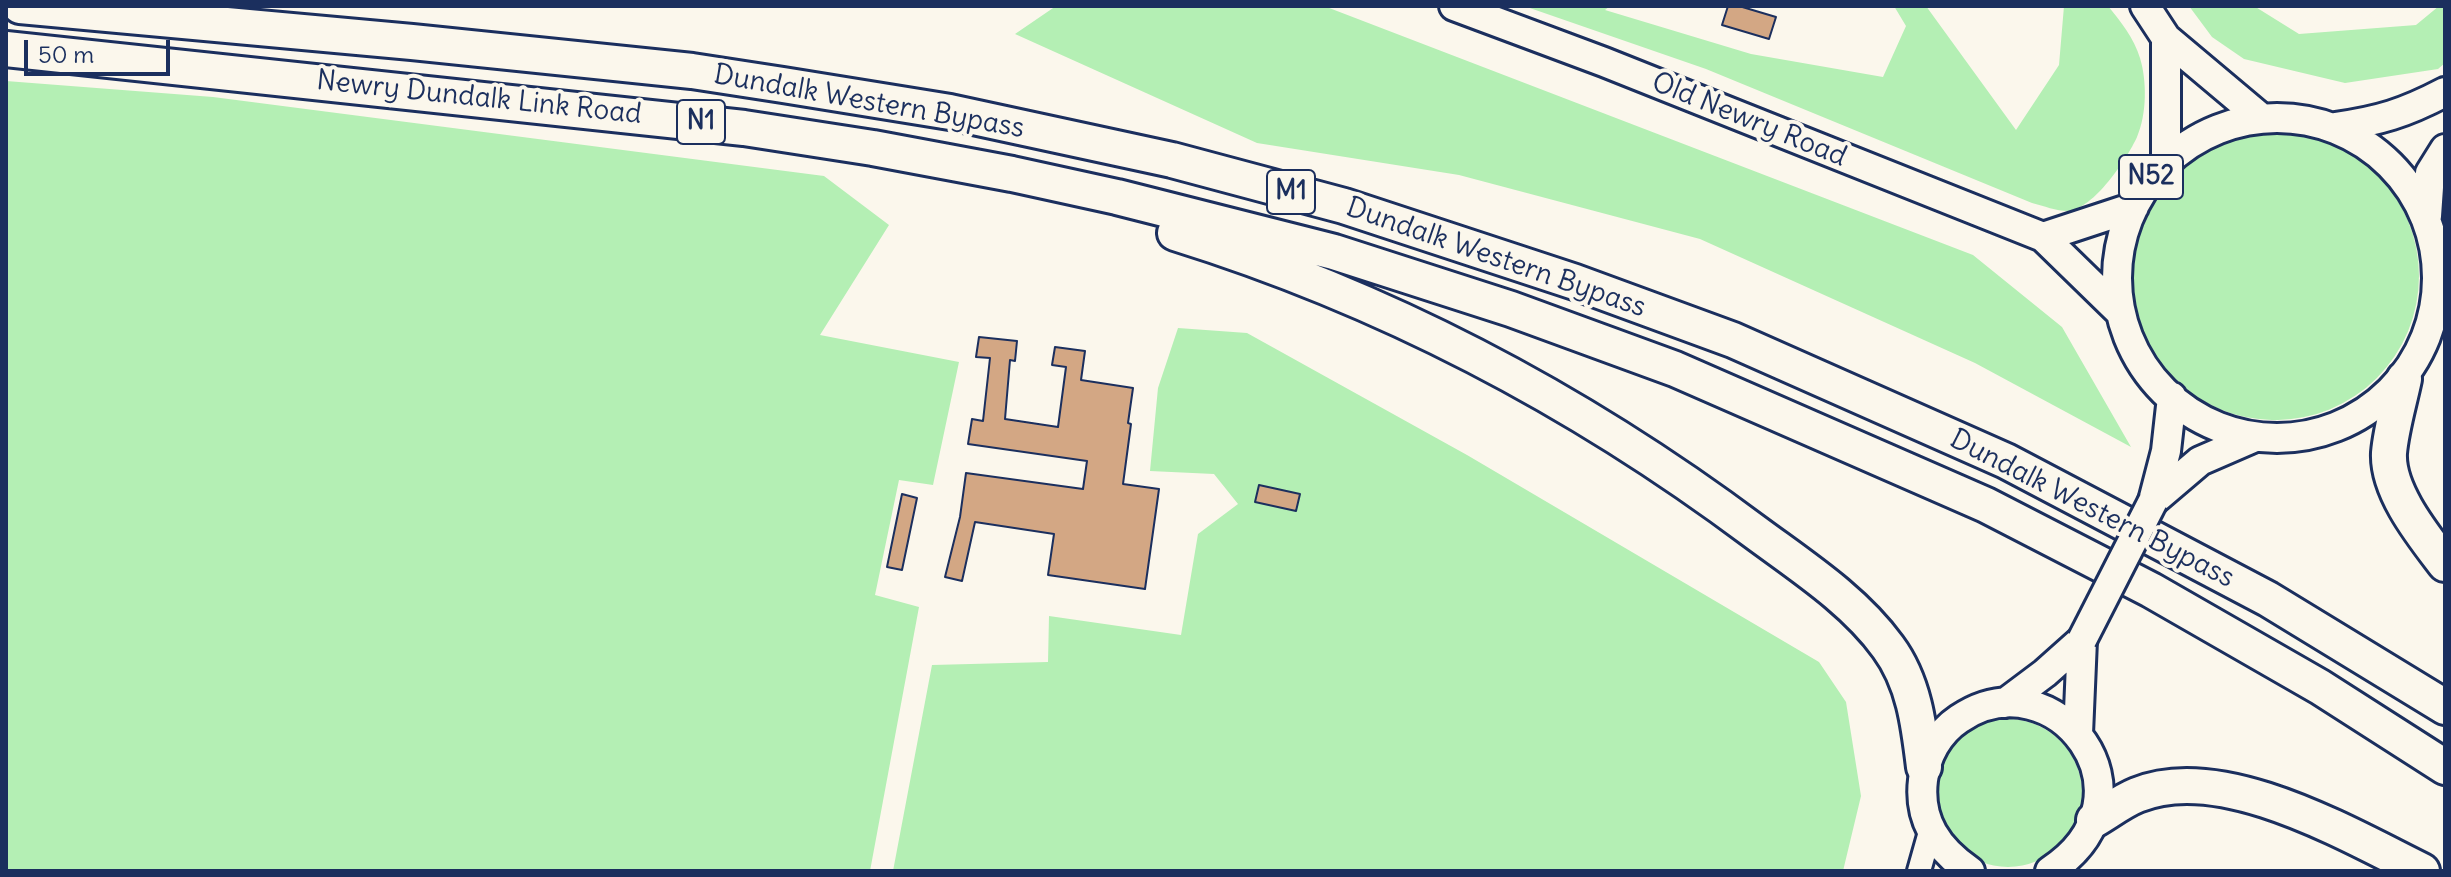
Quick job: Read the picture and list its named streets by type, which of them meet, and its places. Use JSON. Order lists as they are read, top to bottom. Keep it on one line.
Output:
{"streets":{"highway":["Newry Dundalk Link Road","Dundalk Western Bypass","N1","M1"],"main road":["Old Newry Road","N52"]},"crossings":[["Newry Dundalk Link Road","Dundalk Western Bypass"],["Old Newry Road","N52"]],"scale_bar":"50 m"}
